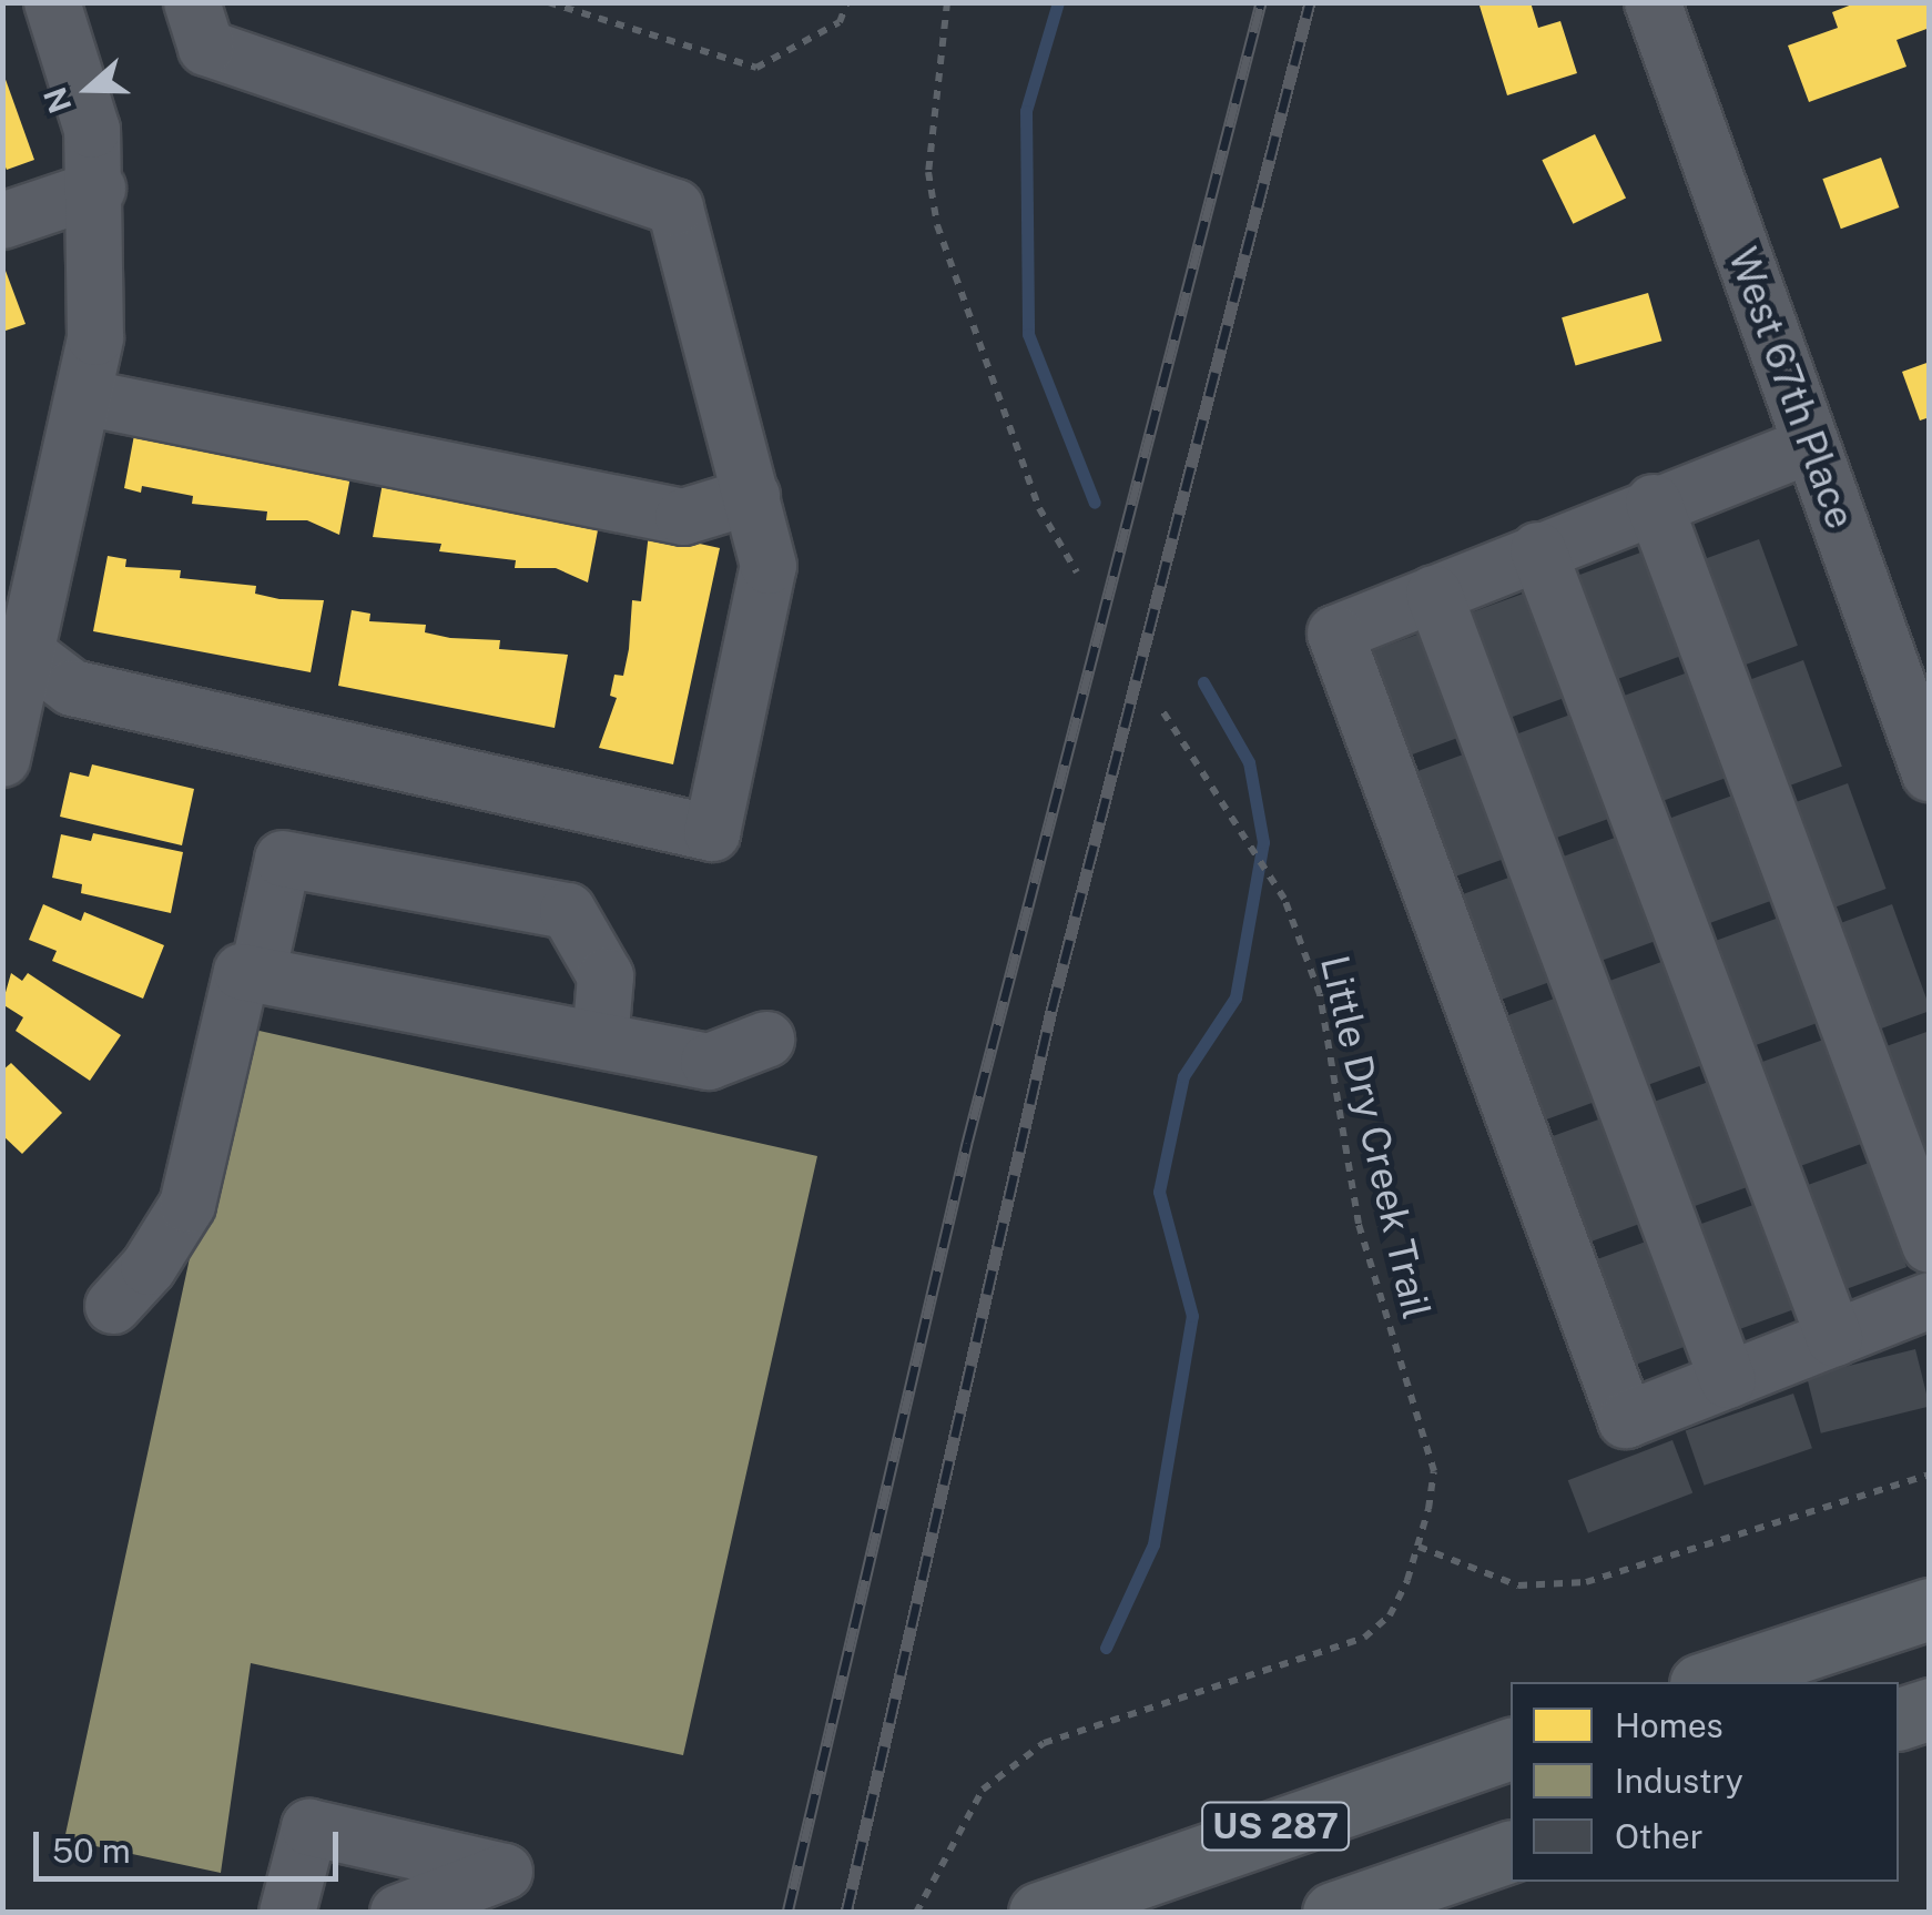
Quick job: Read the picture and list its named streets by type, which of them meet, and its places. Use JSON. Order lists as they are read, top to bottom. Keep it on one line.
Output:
{"streets":{"main road":["US 287"],"street":["West 67th Place"],"path":["Little Dry Creek Trail"]},"legend":["Homes","Industry","Other"],"scale_bar":"50 m","north":"left"}
